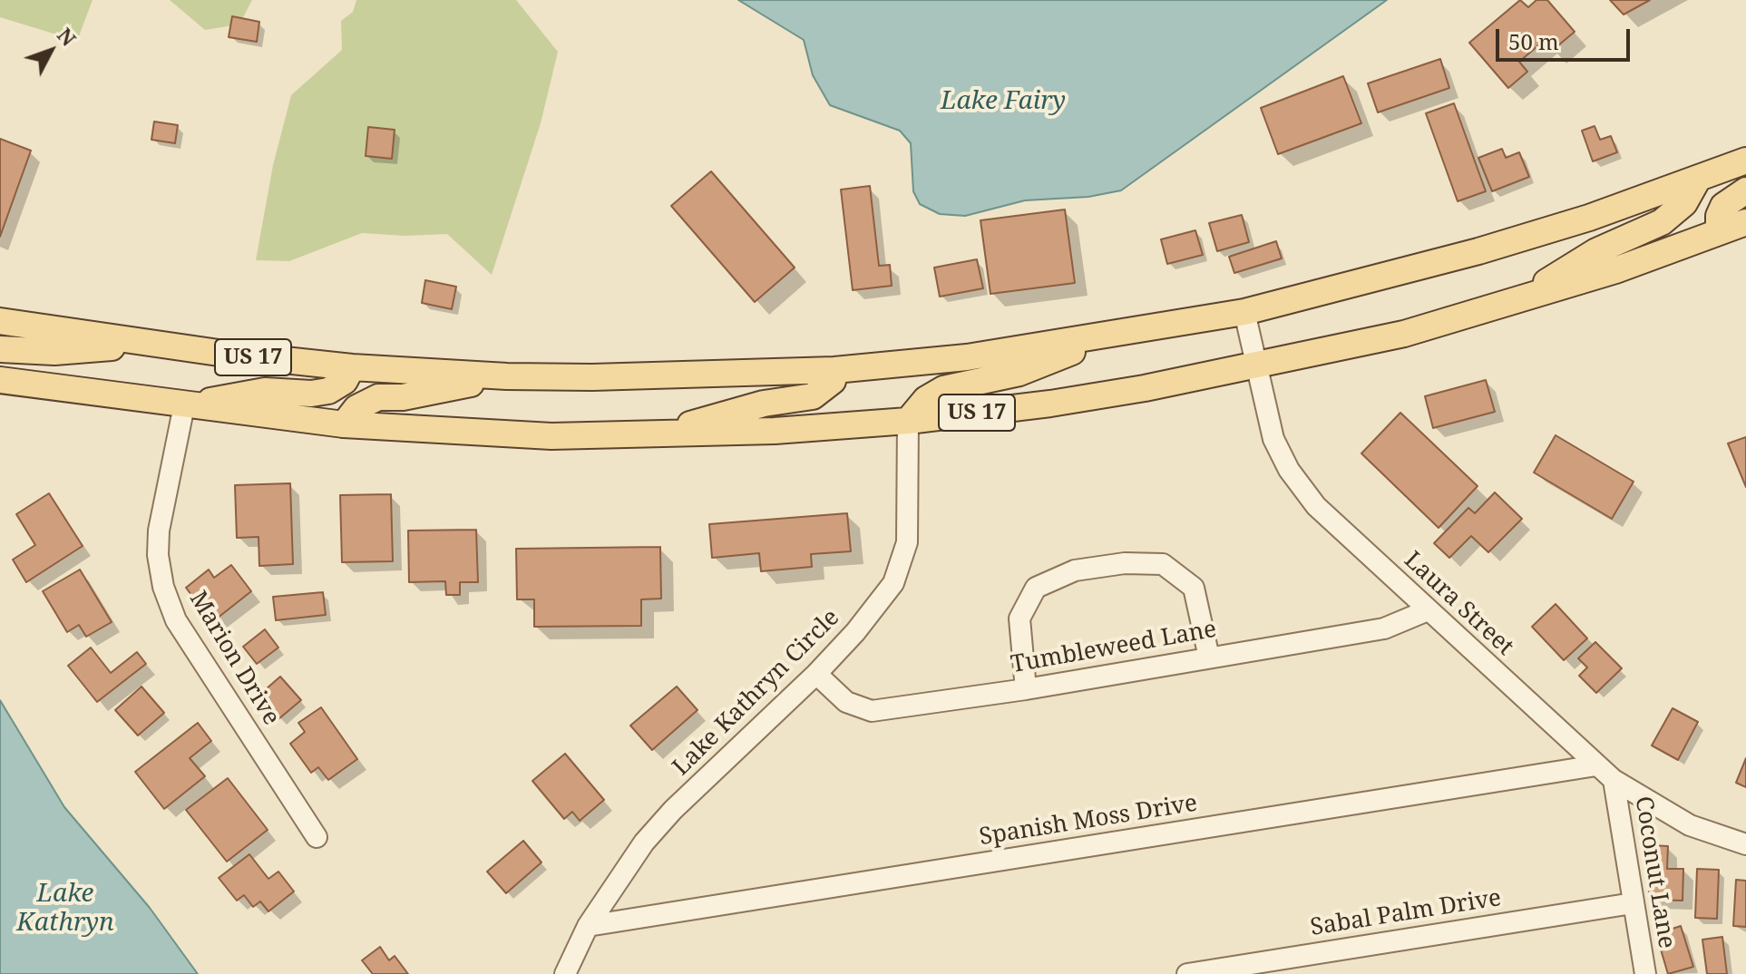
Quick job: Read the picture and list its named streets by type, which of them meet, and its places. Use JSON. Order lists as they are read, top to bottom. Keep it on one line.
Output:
{"streets":{"main road":["US 17"],"street":["Laura Street","Tumbleweed Lane","Marion Drive","Lake Kathryn Circle","Spanish Moss Drive","Coconut Lane","Sabal Palm Drive"]},"crossings":[["US 17","Laura Street"],["US 17","Marion Drive"],["US 17","Lake Kathryn Circle"],["Laura Street","Tumbleweed Lane"],["Laura Street","Spanish Moss Drive"],["Laura Street","Coconut Lane"],["Tumbleweed Lane","Lake Kathryn Circle"],["Lake Kathryn Circle","Spanish Moss Drive"],["Coconut Lane","Sabal Palm Drive"]],"water":["Lake Fairy","Lake Kathryn"],"scale_bar":"50 m","north":"top right"}
